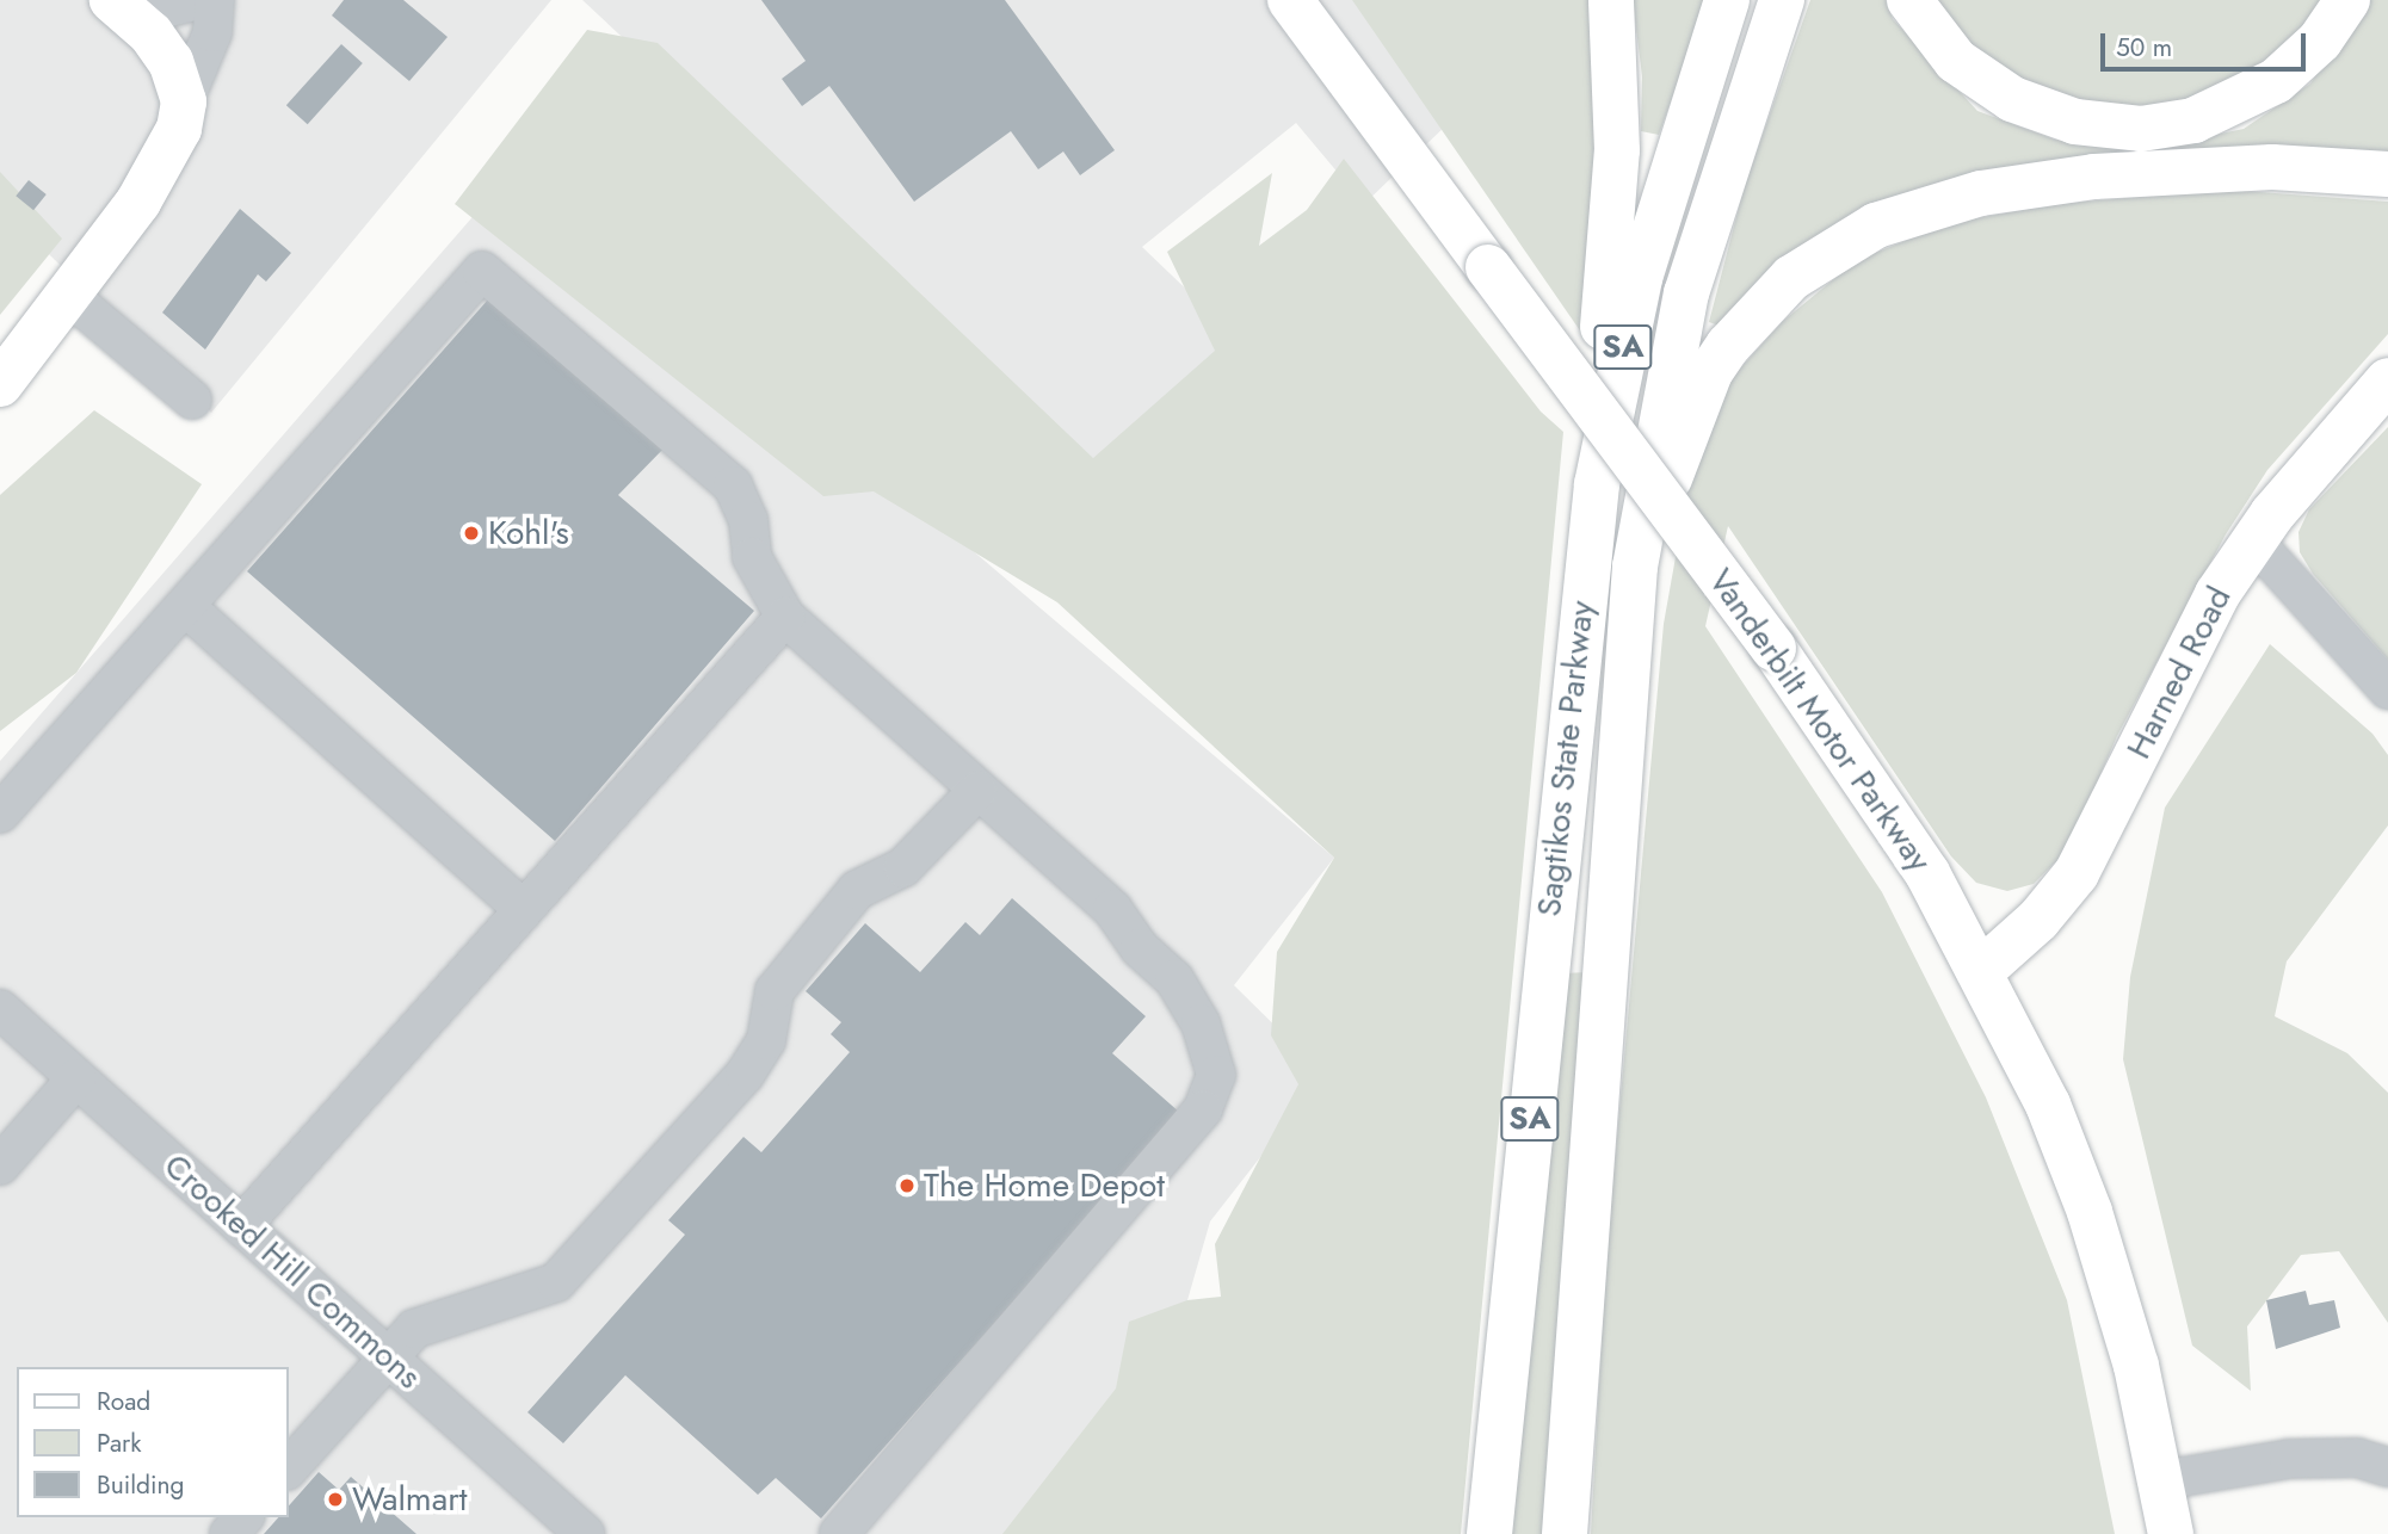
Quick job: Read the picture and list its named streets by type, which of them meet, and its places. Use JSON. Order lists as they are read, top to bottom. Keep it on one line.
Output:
{"streets":{"main road":["SA","Harned Road","Vanderbilt Motor Parkway","Sagtikos State Parkway"],"street":["Crooked Hill Commons"]},"crossings":[["Harned Road","Vanderbilt Motor Parkway"]],"places":["Kohl's","The Home Depot","Walmart"],"legend":["Road","Park","Building"],"scale_bar":"50 m"}
